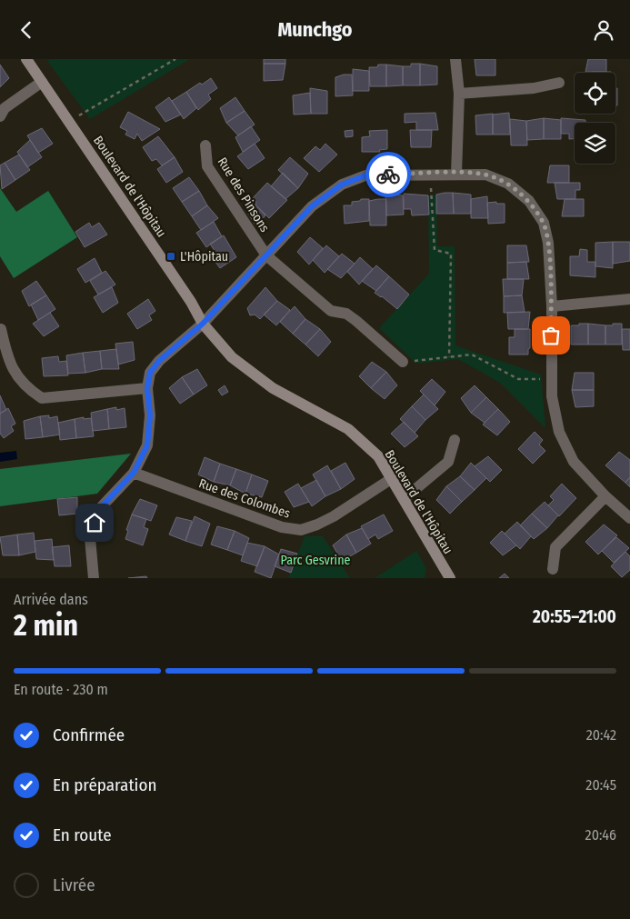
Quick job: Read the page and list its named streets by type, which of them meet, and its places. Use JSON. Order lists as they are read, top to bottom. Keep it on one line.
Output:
{"streets":{"street":["Boulevard de l'Hôpitau","Rue des Pinsons","Rue des Colombes"]},"crossings":[["Boulevard de l'Hôpitau","Rue des Pinsons"],["Boulevard de l'Hôpitau","Rue des Colombes"]],"parks":["Parc Gesvrine"],"places":{"transit":["L'Hôpitau"]},"page":{"header":"Munchgo","heading":["2 min","Arrivée dans","20:55–21:00"],"bar":"En route · 230 m","list":[["Confirmée","20:42"],["En préparation","20:45"],["En route","20:46"],"Livrée"]}}
